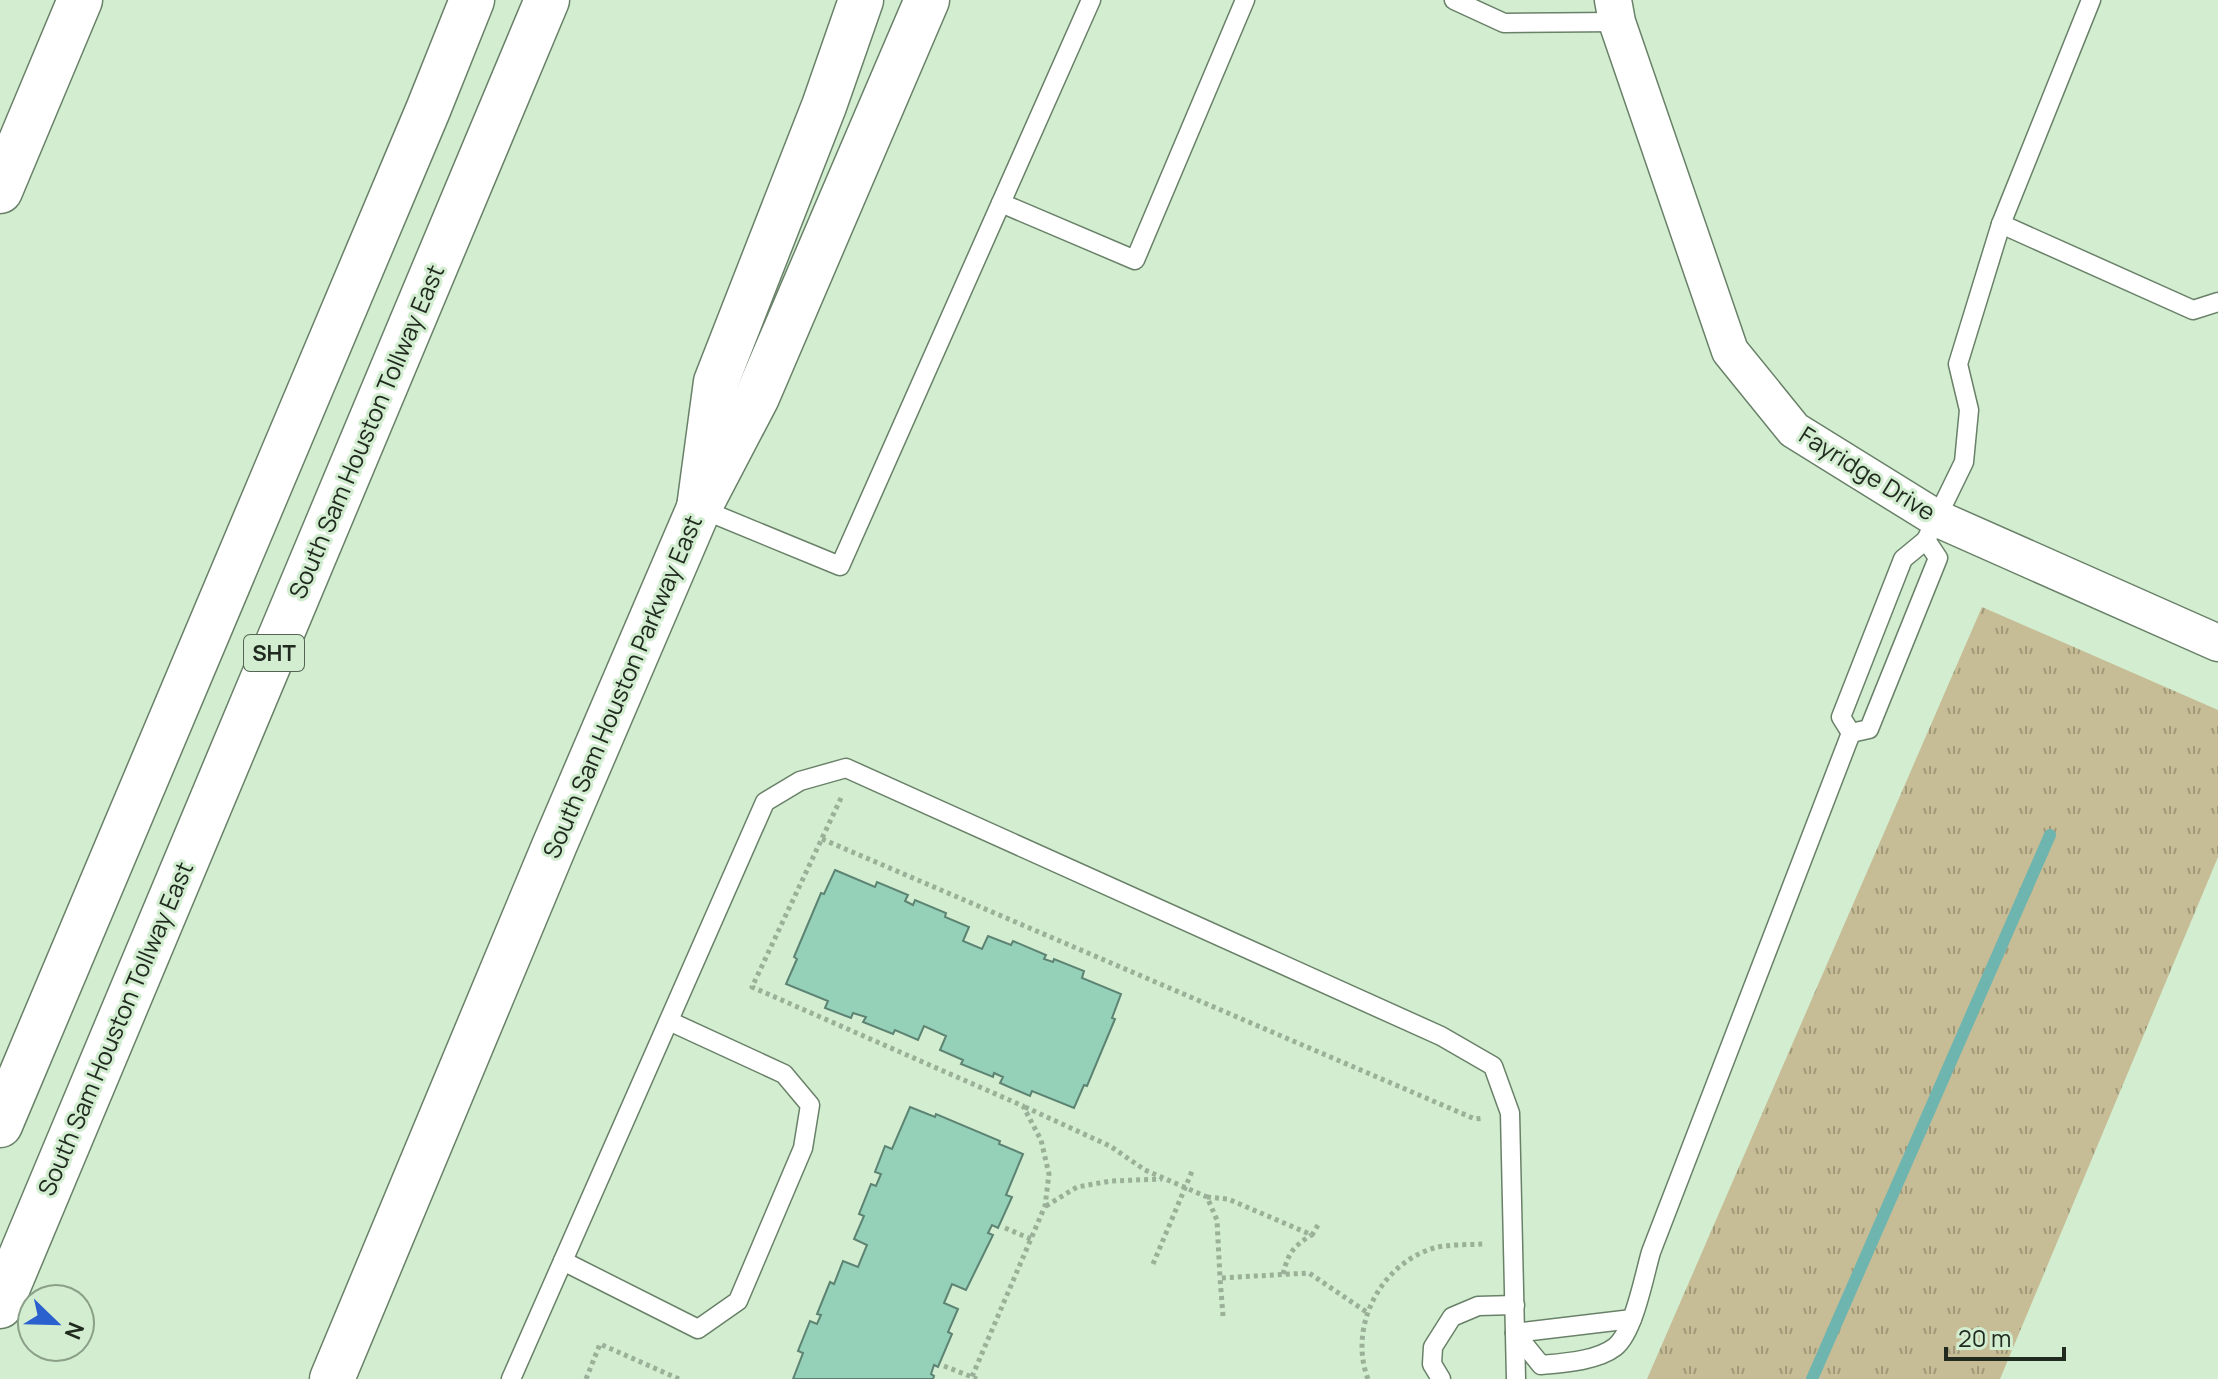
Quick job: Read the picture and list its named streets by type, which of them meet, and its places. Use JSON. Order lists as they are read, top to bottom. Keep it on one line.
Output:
{"streets":{"main road":["South Sam Houston Tollway East","SHT","South Sam Houston Parkway East"],"street":["Fayridge Drive"]},"scale_bar":"20 m","north":"bottom right"}
